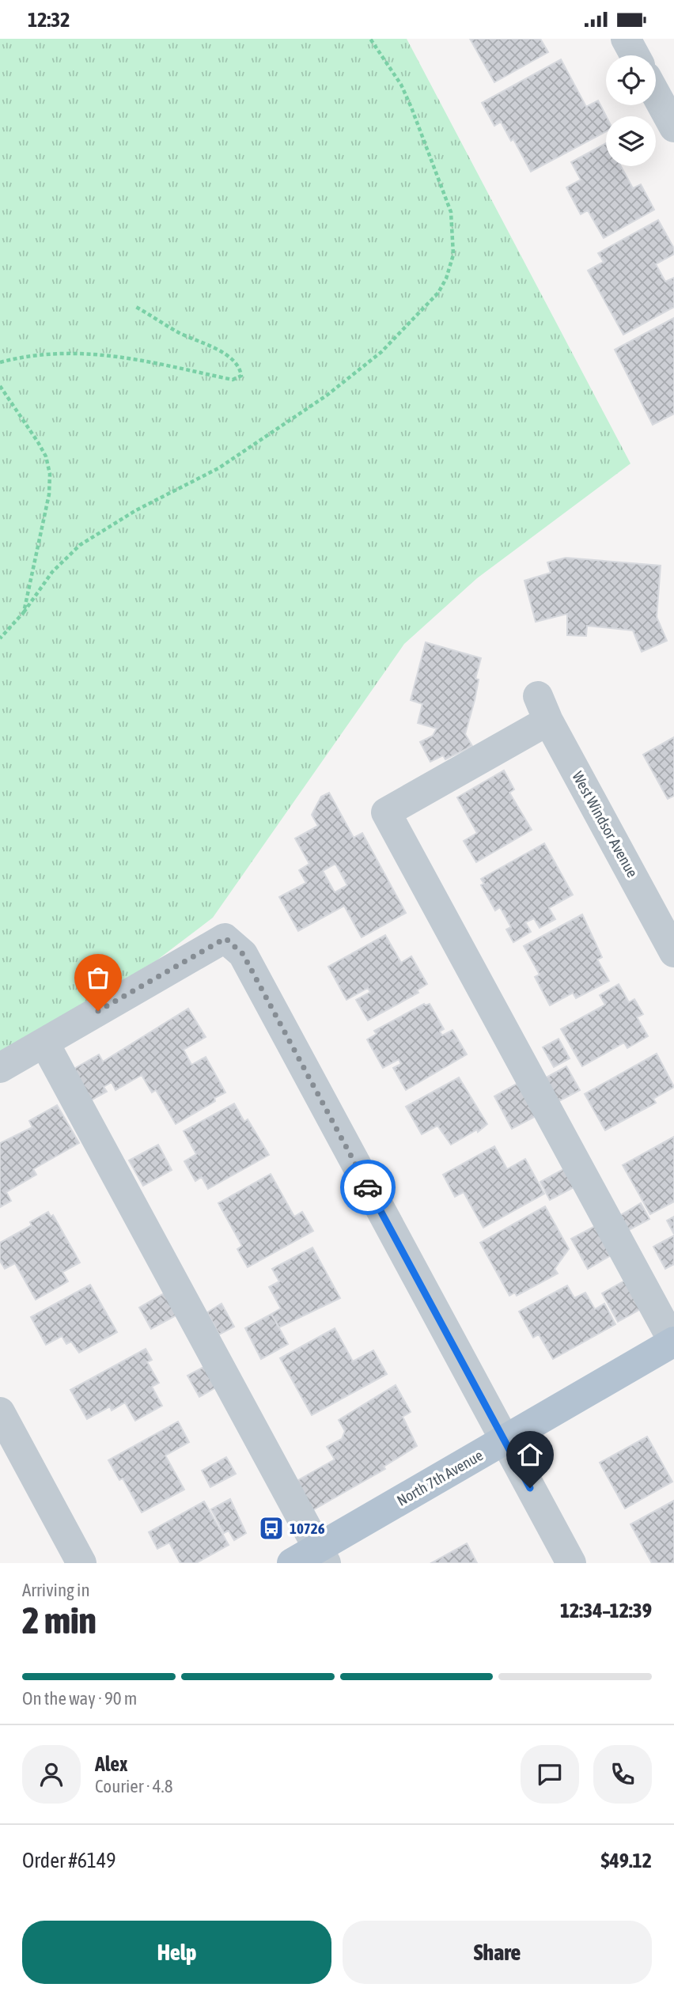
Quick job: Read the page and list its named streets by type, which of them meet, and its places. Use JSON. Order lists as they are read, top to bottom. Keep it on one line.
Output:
{"streets":{"main road":["North 7th Avenue"],"street":["West Windsor Avenue"]},"crossings":[["West Windsor Avenue","North 7th Avenue"]],"places":{"bus stop":["10726"]},"page":{"status":"12:32","heading":["2 min","Arriving in","12:34–12:39"],"panel":["Alex","Courier · 4.8","Order #6149","$49.12"],"bar":"On the way · 90 m","buttons":["Help","Share"]}}
